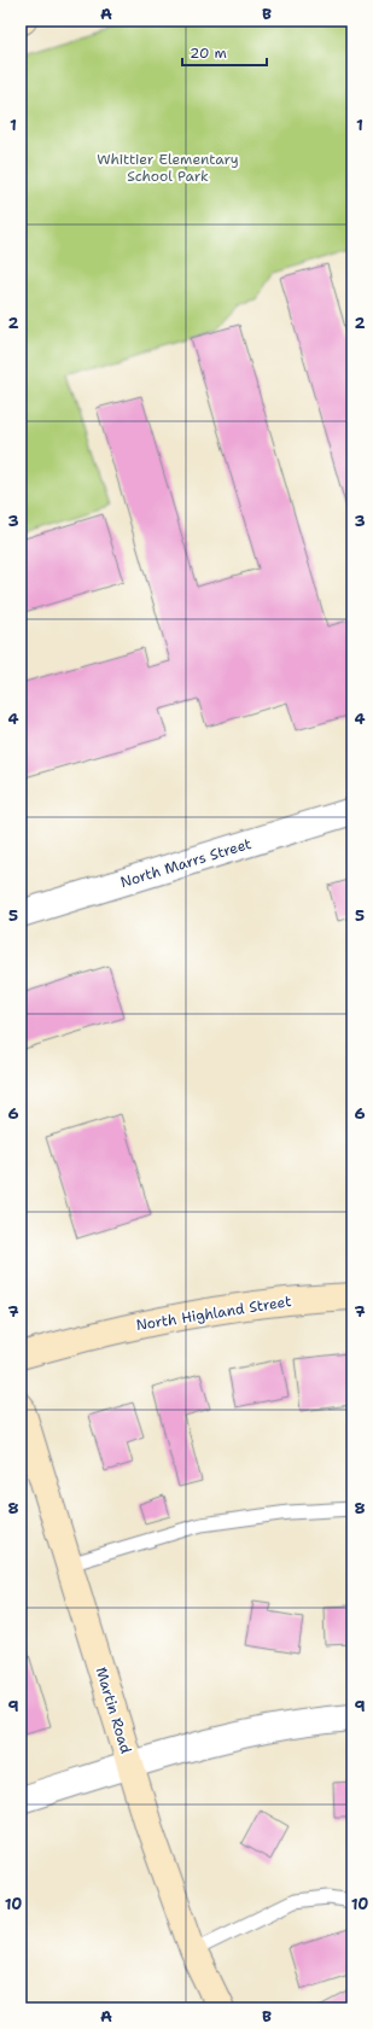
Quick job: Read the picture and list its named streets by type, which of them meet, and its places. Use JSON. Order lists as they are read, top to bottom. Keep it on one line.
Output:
{"streets":{"street":["North Marrs Street","North Highland Street","Martin Road"]},"parks":["Whittier Elementary School Park"],"scale_bar":"20 m","grid":{"columns":["A","B"],"rows":["1","2","3","4","5","6","7","8","9","10"]}}
